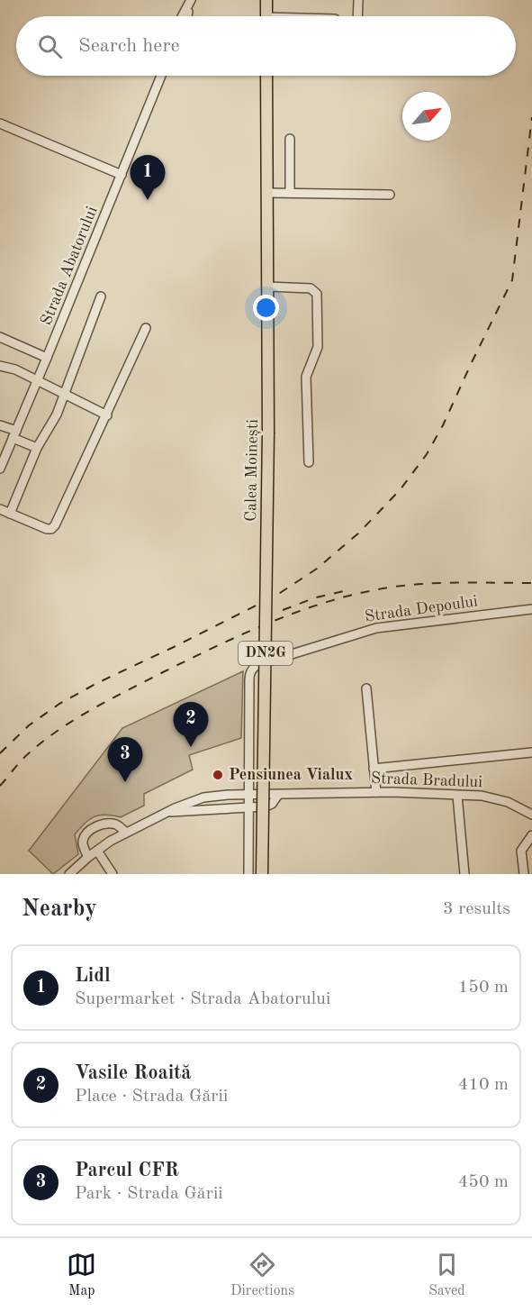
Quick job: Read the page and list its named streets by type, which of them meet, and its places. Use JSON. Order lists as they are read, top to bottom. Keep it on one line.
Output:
{"streets":{"main road":["Calea Moinești","DN2G"],"street":["Strada Abatorului","Strada Depoului","Strada Bradului"]},"crossings":[["Strada Depoului","Strada Bradului"]],"places":["Pensiunea Vialux"],"north":"top right","page":{"search":"Search here","pins":["1","2","3"],"heading":["Nearby","3 results"],"list":[{"mark":"1","name":"Lidl","note":"Supermarket · Strada Abatorului","value":"150 m"},{"mark":"2","name":"Vasile Roaită","note":"Place · Strada Gării","value":"410 m"},{"mark":"3","name":"Parcul CFR","note":"Park · Strada Gării","value":"450 m"}],"nav":["Map","Directions","Saved"]}}
